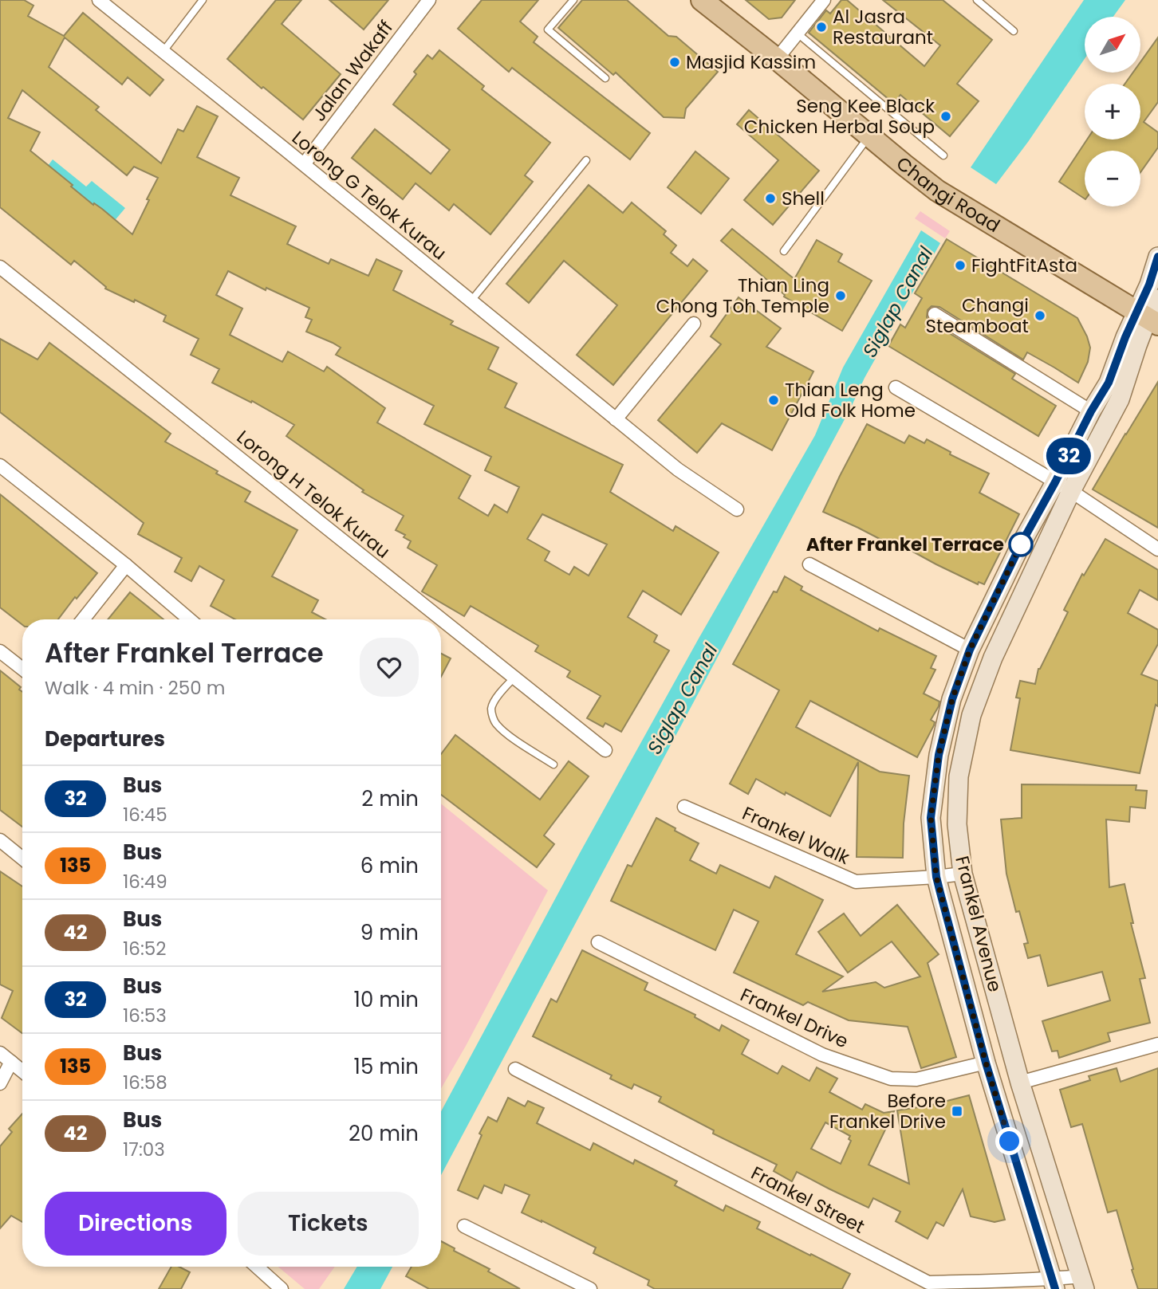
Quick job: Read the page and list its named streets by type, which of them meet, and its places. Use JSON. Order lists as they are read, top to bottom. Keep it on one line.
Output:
{"streets":{"main road":["Changi Road"],"street":["Jalan Wakaff","Lorong G Telok Kurau","Lorong H Telok Kurau","Frankel Walk","Frankel Avenue","Frankel Drive","Frankel Street"]},"crossings":[["Jalan Wakaff","Lorong G Telok Kurau"],["Changi Road","Frankel Avenue"],["Frankel Walk","Frankel Avenue"],["Frankel Avenue","Frankel Drive"],["Frankel Avenue","Frankel Street"]],"water":["Siglap Canal"],"places":{"other":["Al Jasra Restaurant","Masjid Kassim","Seng Kee Black Chicken Herbal Soup","Shell","FightFitAsta","Thian Ling Chong Toh Temple","Changi Steamboat","Thian Leng Old Folk Home","After Frankel Terrace"],"transit":["Before Frankel Drive"]},"lines":["bus line 32"],"north":"top right","page":{"on_map":"32","map_buttons":["+","−"],"heading":[["After Frankel Terrace","Walk · 4 min · 250 m"],"Departures"],"list":[{"mark":"32","name":"Bus","note":"16:45","value":"2 min"},{"mark":"135","name":"Bus","note":"16:49","value":"6 min"},{"mark":"42","name":"Bus","note":"16:52","value":"9 min"},{"mark":"32","name":"Bus","note":"16:53","value":"10 min"},{"mark":"135","name":"Bus","note":"16:58","value":"15 min"},{"mark":"42","name":"Bus","note":"17:03","value":"20 min"}],"buttons":["Directions","Tickets"]}}
